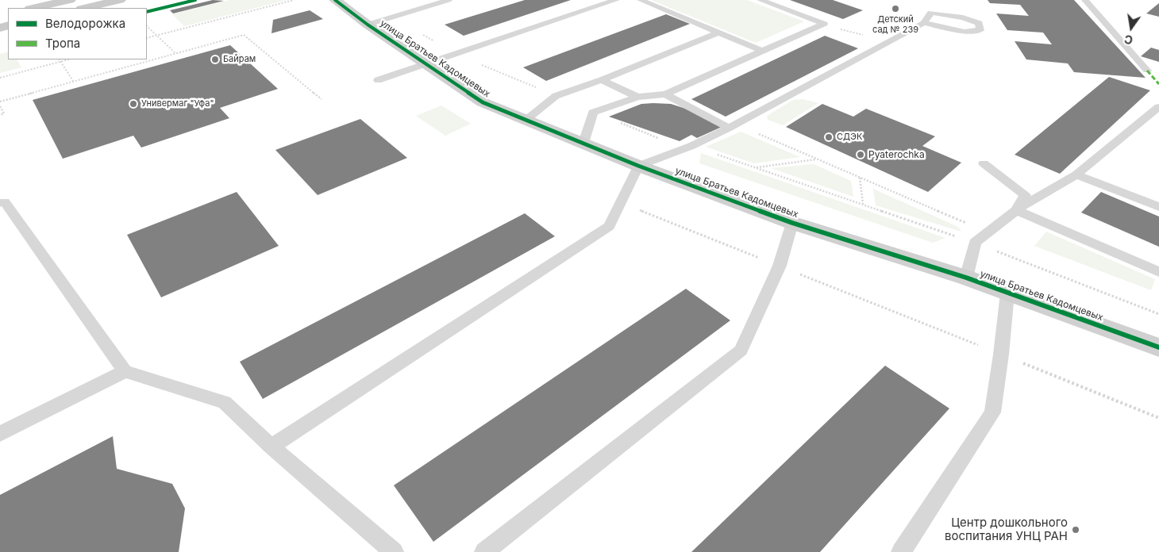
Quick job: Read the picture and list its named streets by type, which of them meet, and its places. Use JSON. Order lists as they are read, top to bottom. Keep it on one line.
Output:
{"streets":{"street":["улица Братьев Кадомцевых"]},"places":["Детский сад № 239","Байрам","Универмаг \"Уфа\"","СДЭК","Pyaterochka","Центр дошкольного воспитания УНЦ РАН"],"legend":["Велодорожка","Тропа"],"north":"bottom"}
